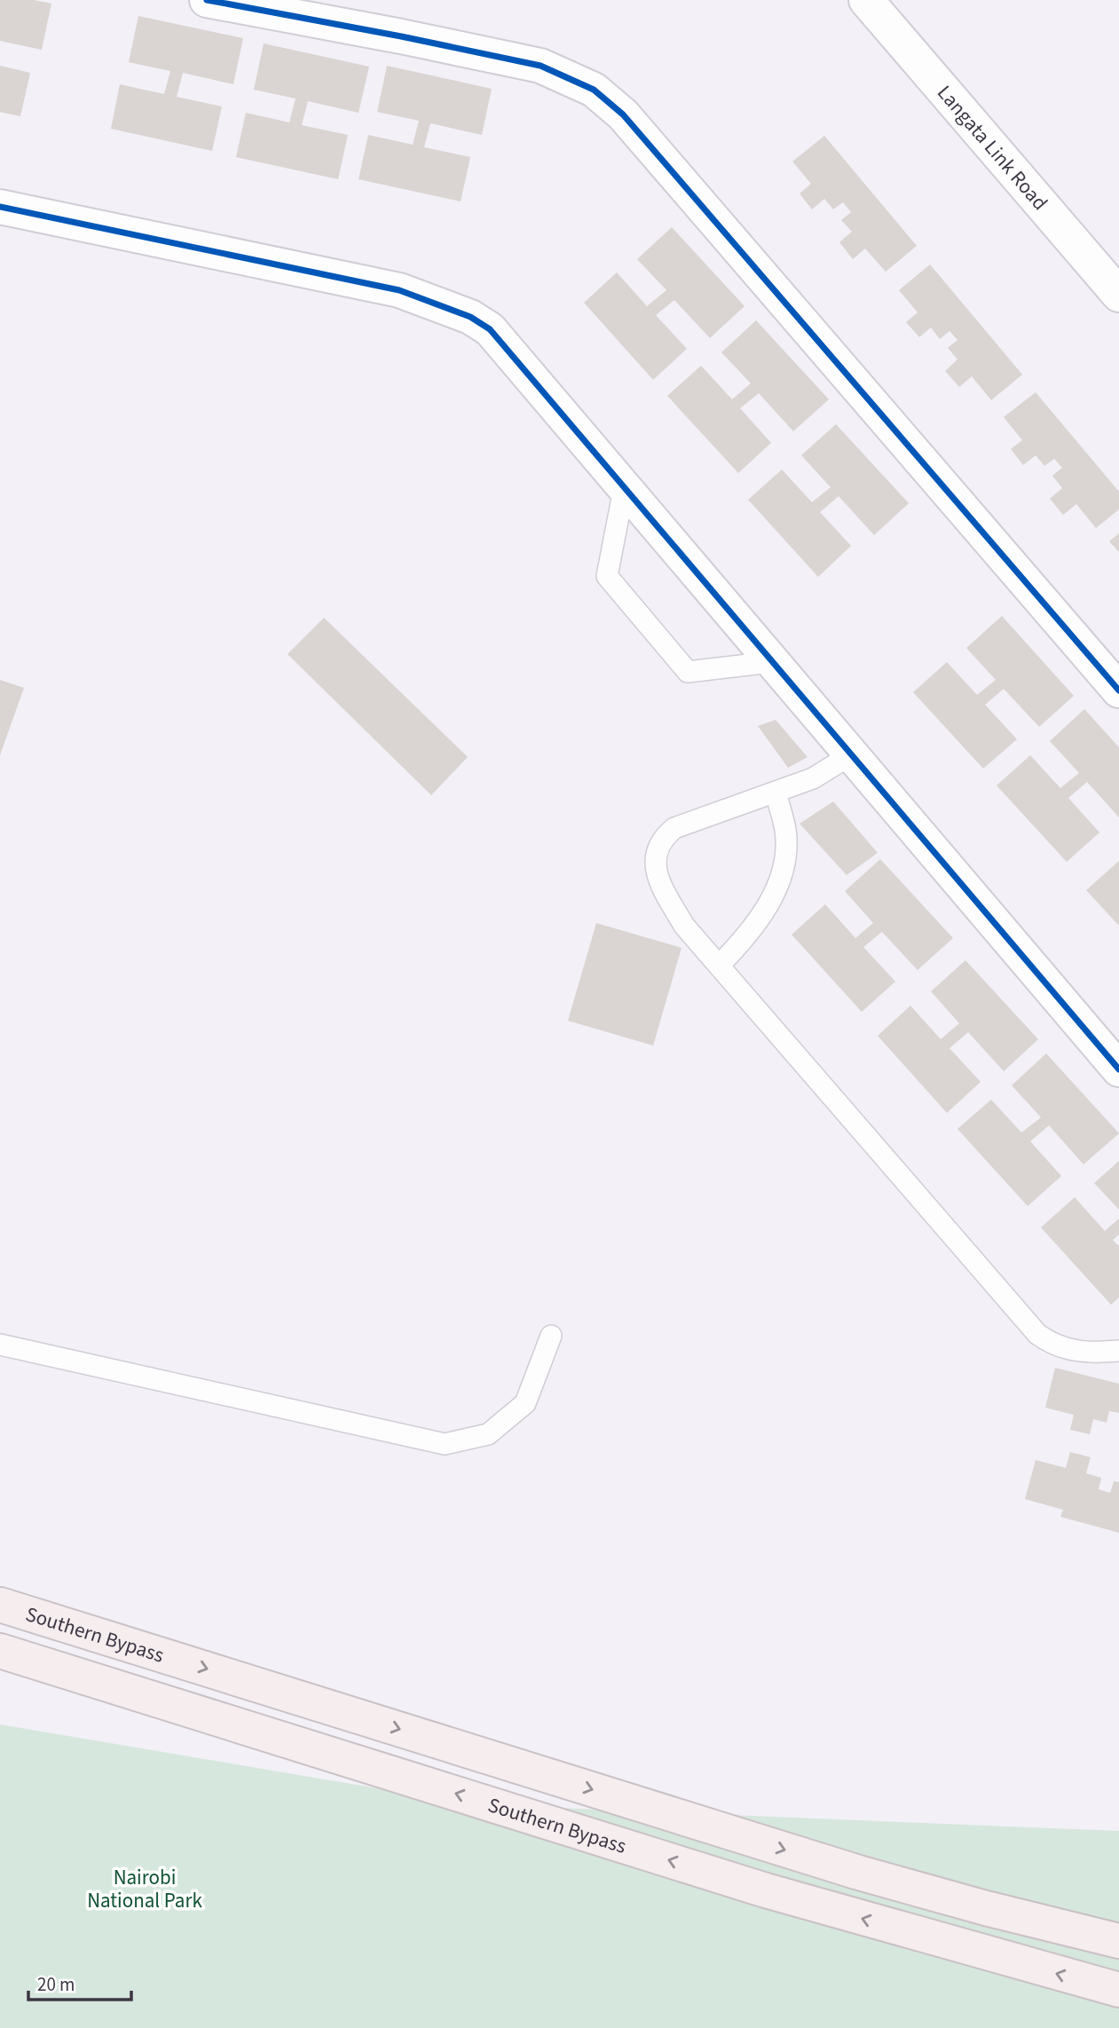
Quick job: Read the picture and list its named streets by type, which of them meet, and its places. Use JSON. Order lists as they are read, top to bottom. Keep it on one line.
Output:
{"streets":{"highway":["Southern Bypass"],"street":["Langata Link Road"]},"parks":["Nairobi National Park"],"scale_bar":"20 m"}
